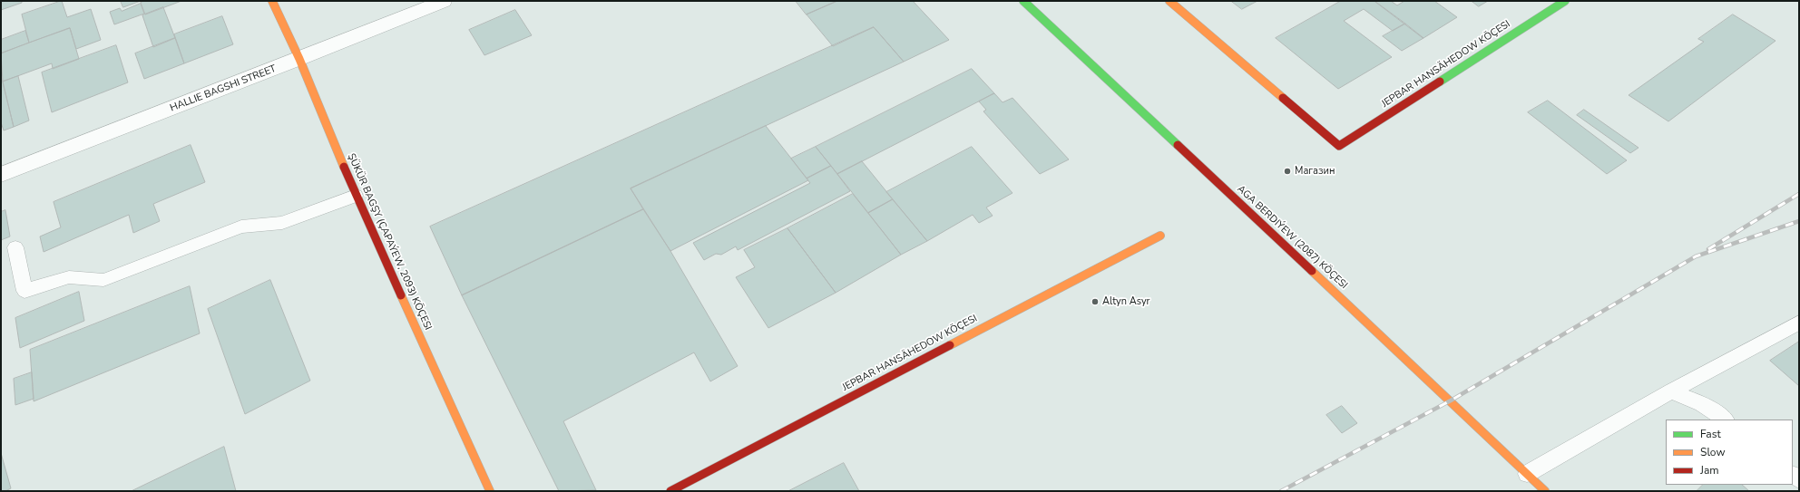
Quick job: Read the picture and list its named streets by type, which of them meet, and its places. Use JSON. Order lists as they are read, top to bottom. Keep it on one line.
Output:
{"streets":{"street":["JEPBAR HANSÄHEDOW KÖÇESI","HALLIE BAGSHI STREET","AGA BERDIÝEW (2087) KÖÇESI","ŞÜKÜR BAGŞY (ÇAPAÝEW, 2093) KÖÇESI"]},"crossings":[["HALLIE BAGSHI STREET","ŞÜKÜR BAGŞY (ÇAPAÝEW, 2093) KÖÇESI"]],"places":["Магазин","Altyn Asyr"],"legend":["Fast","Slow","Jam"]}
